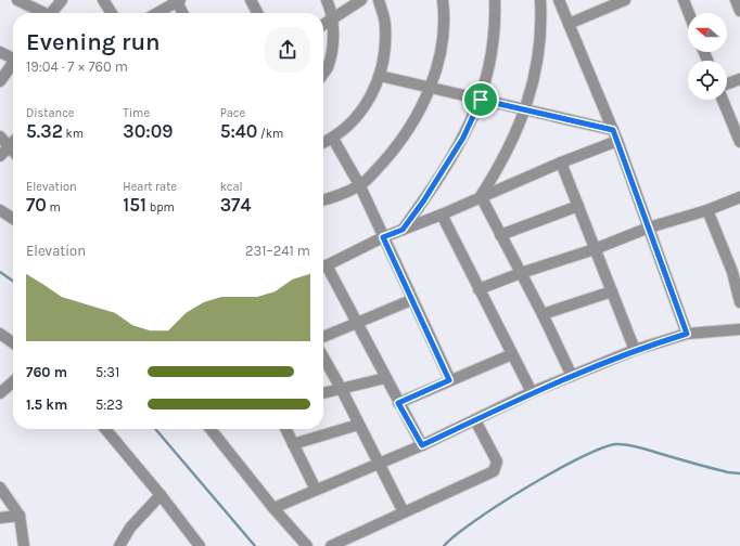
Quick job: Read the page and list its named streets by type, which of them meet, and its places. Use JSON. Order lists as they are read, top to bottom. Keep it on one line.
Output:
{"north":"left","page":{"heading":["Evening run","19:04 · 7 × 760 m"],"stats":[["Distance","5.32 km"],["Time","30:09"],["Pace","5:40 /km"],["Elevation","70 m"],["Heart rate","151 bpm"],["kcal","374"]],"chart":["Elevation","231–241 m"],"list":[{"name":"760 m","note":"5:31"},{"name":"1.5 km","note":"5:23"}]}}
